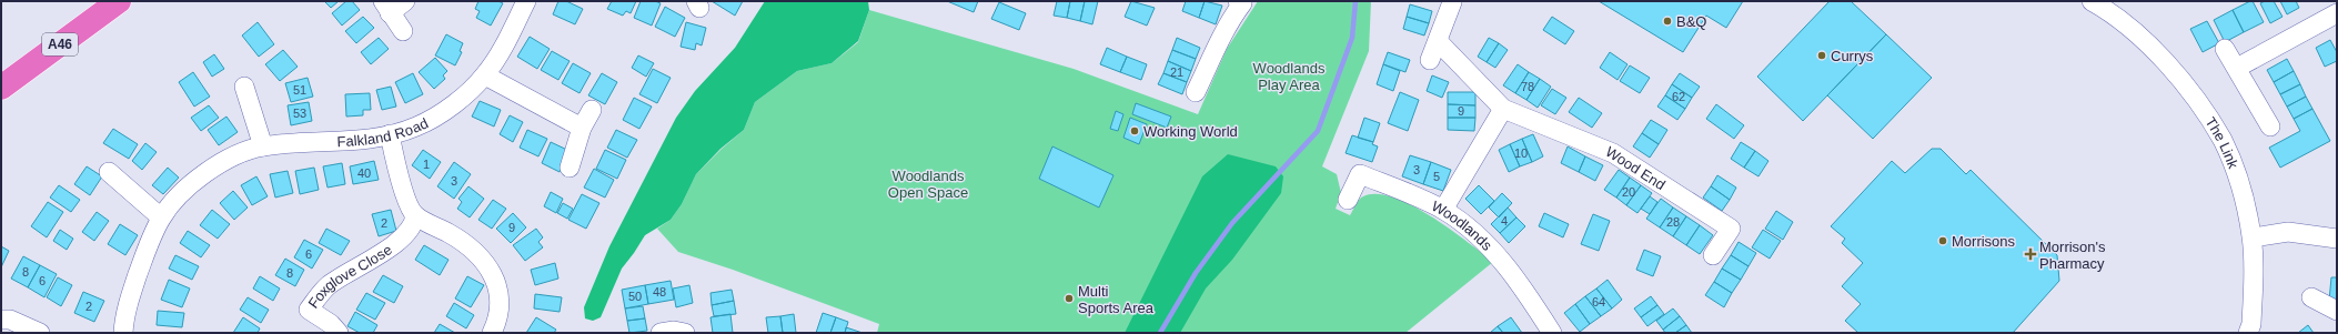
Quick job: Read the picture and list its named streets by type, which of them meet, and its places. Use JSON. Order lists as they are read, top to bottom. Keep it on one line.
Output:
{"streets":{"highway":["A46"],"street":["Falkland Road","The Link","Wood End","Woodlands","Foxglove Close"]},"parks":["Woodlands Play Area","Woodlands Open Space"],"places":{"other":["B&Q","Currys","Working World","Morrisons","Multi Sports Area"],"health":["Morrison's Pharmacy"]},"house_numbers":["21","78","51","62","9","53","10","1","3","40","5","3","20","4","28","2","9","6","8","8","6","48","50","64","2"]}
